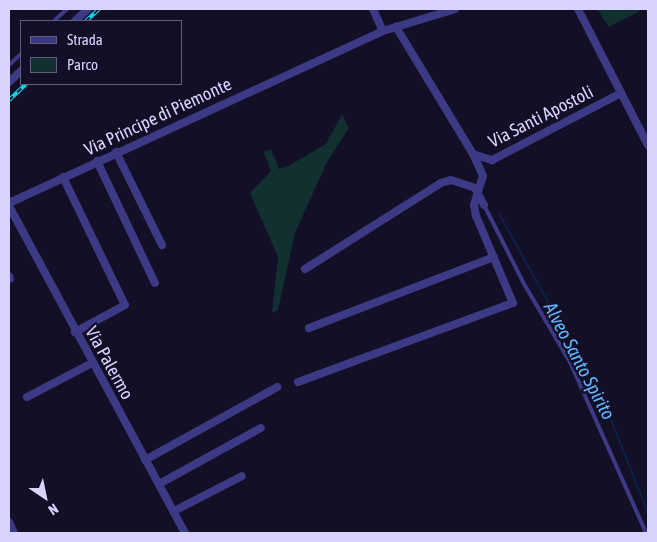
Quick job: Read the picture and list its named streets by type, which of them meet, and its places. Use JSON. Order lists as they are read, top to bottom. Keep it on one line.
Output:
{"streets":{"street":["Via Principe di Piemonte","Via Santi Apostoli","Via Palermo"]},"crossings":[["Via Principe di Piemonte","Via Palermo"]],"water":["Alveo Santo Spirito"],"legend":["Strada","Parco"],"north":"bottom right"}
